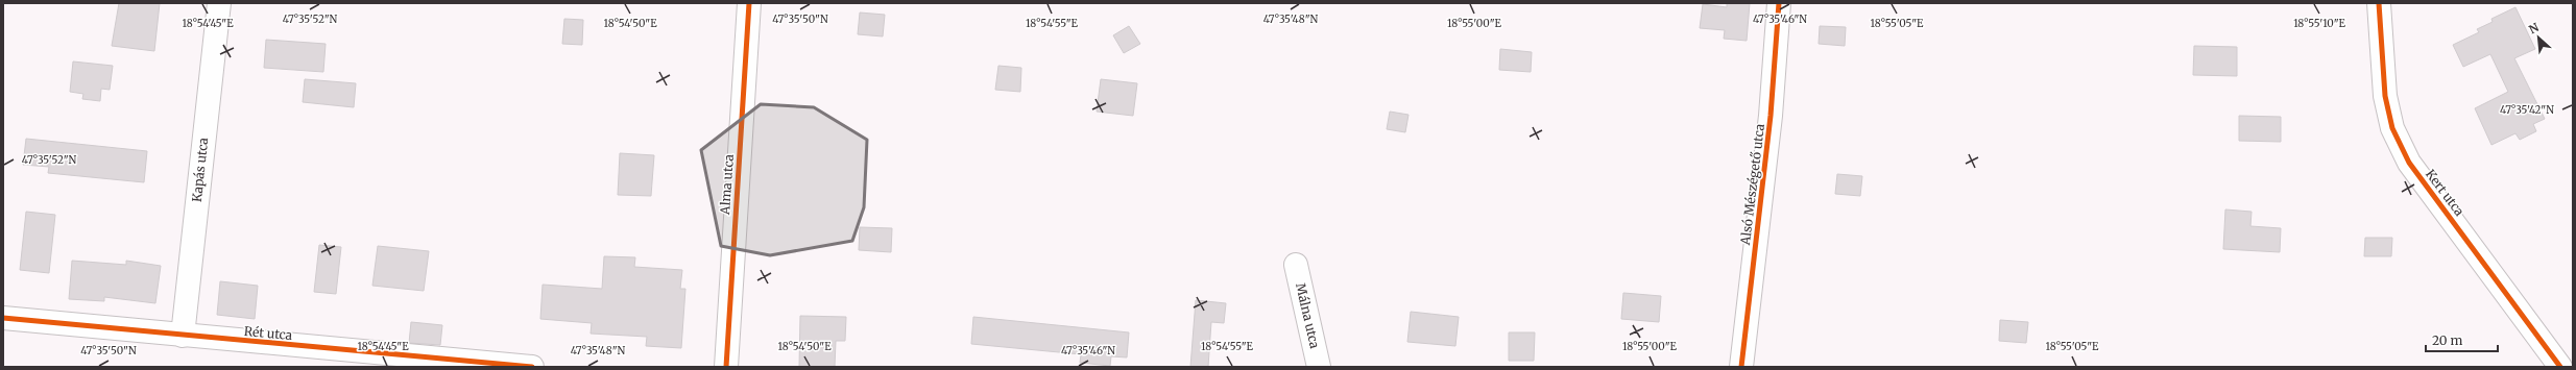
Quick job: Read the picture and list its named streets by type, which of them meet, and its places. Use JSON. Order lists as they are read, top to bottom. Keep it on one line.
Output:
{"streets":{"street":["Kapás utca","Alma utca","Alsó Mészégető utca","Kert utca","Málna utca","Rét utca"]},"crossings":[["Kapás utca","Rét utca"]],"scale_bar":"20 m","north":"top left","coordinates":["47°35'52\"N","47°35'50\"N","47°35'48\"N","47°35'46\"N","18°54'45\"E","18°54'50\"E","18°54'55\"E","18°55'00\"E","18°55'05\"E","18°55'10\"E","47°35'42\"N"]}
